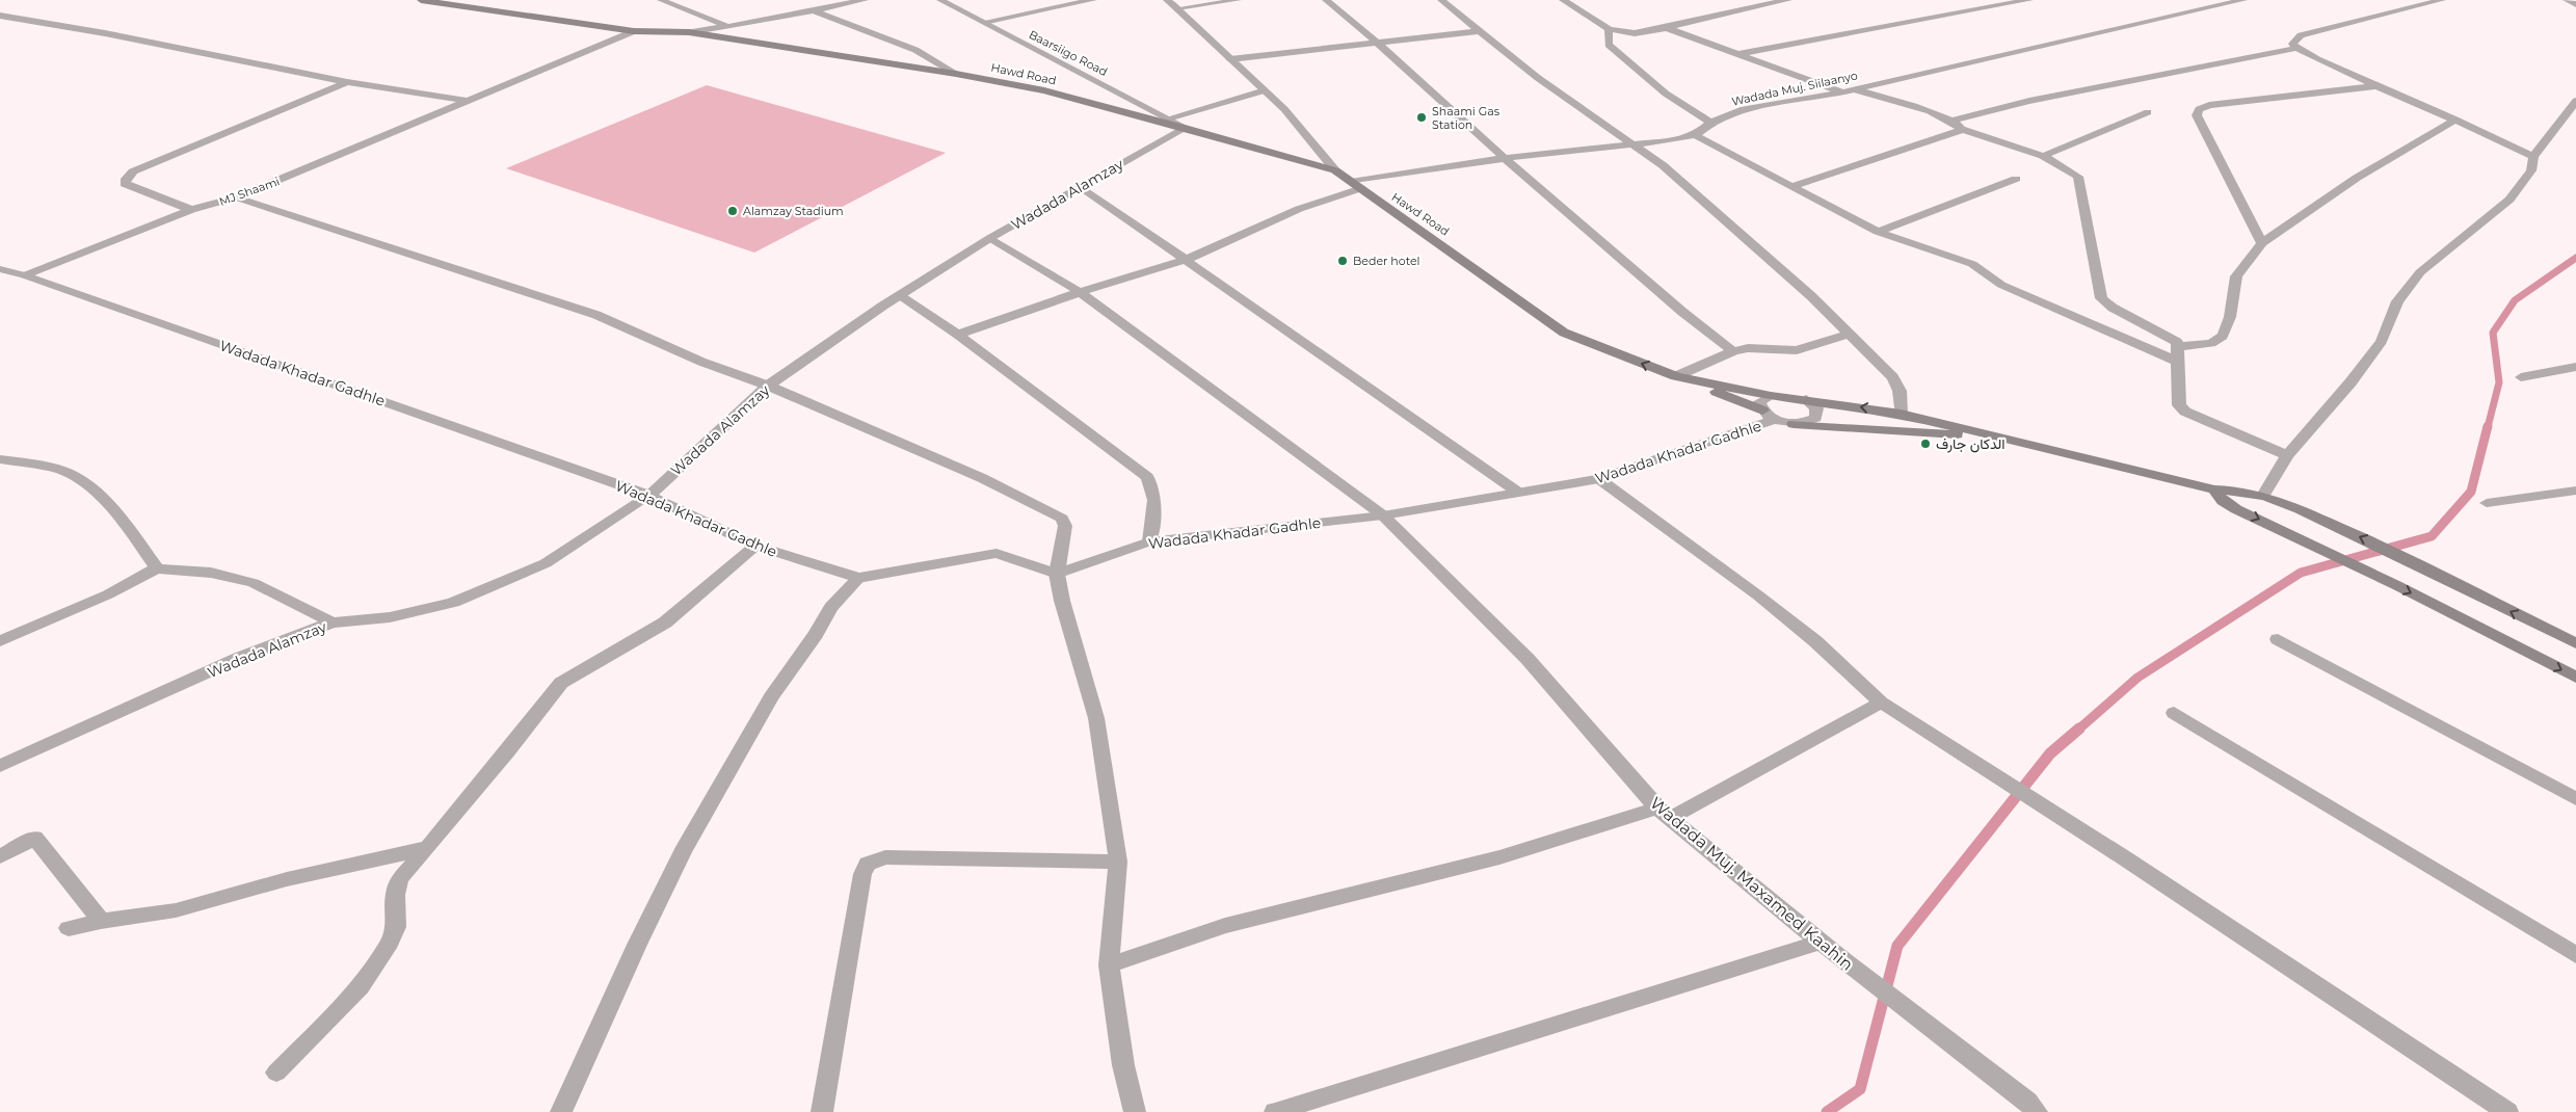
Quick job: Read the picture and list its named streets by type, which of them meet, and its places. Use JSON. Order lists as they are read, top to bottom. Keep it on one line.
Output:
{"streets":{"main road":["Hawd Road"],"street":["Baarsiigo Road","Wadada Muj. Siilaanyo","MJ Shaami","Wadada Alamzay","Wadada Khadar Gadhle","Wadada Muj. Maxamed Kaahin"]},"crossings":[["Baarsiigo Road","Hawd Road"],["Baarsiigo Road","Wadada Alamzay"],["Hawd Road","Wadada Muj. Siilaanyo"],["Hawd Road","MJ Shaami"],["Hawd Road","Wadada Alamzay"],["MJ Shaami","Wadada Khadar Gadhle"],["Wadada Alamzay","Wadada Khadar Gadhle"],["Wadada Alamzay","Wadada Muj. Maxamed Kaahin"],["Wadada Khadar Gadhle","Wadada Muj. Maxamed Kaahin"]],"places":["Shaami Gas Station","Alamzay Stadium","Beder hotel","الدكان جارف"]}
